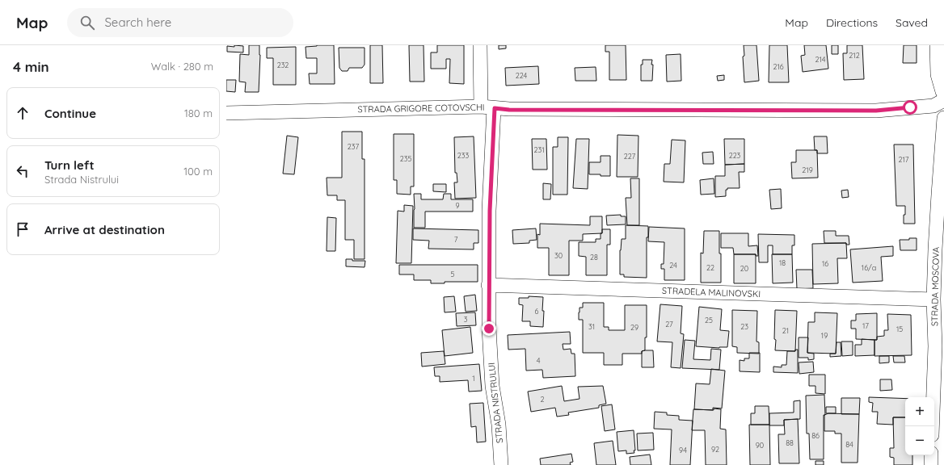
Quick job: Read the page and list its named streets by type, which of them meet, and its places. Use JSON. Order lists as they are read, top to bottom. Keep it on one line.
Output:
{"streets":{"street":["STRADA GRIGORE COTOVSCHI","STRADA MOSCOVA","STRADELA MALINOVSKI","STRADA NISTRULUI"]},"crossings":[["STRADA GRIGORE COTOVSCHI","STRADA NISTRULUI"],["STRADA MOSCOVA","STRADELA MALINOVSKI"],["STRADELA MALINOVSKI","STRADA NISTRULUI"]],"house_numbers":["212","214","232","216","224","237","231","233","223","227","235","217","219","9","7","30","28","18","16","24","22","16/a","20","5","6","3","25","27","17","31","23","29","15","21","19","4","1","2","86","88","84","90","92","94"],"page":{"header":"Map","search":"Search here","nav":["Map","Directions","Saved"],"heading":["4 min","Walk · 280 m"],"list":[["Continue","180 m"],["Turn left","Strada Nistrului","100 m"],"Arrive at destination"],"map_buttons":["+","−"]}}
